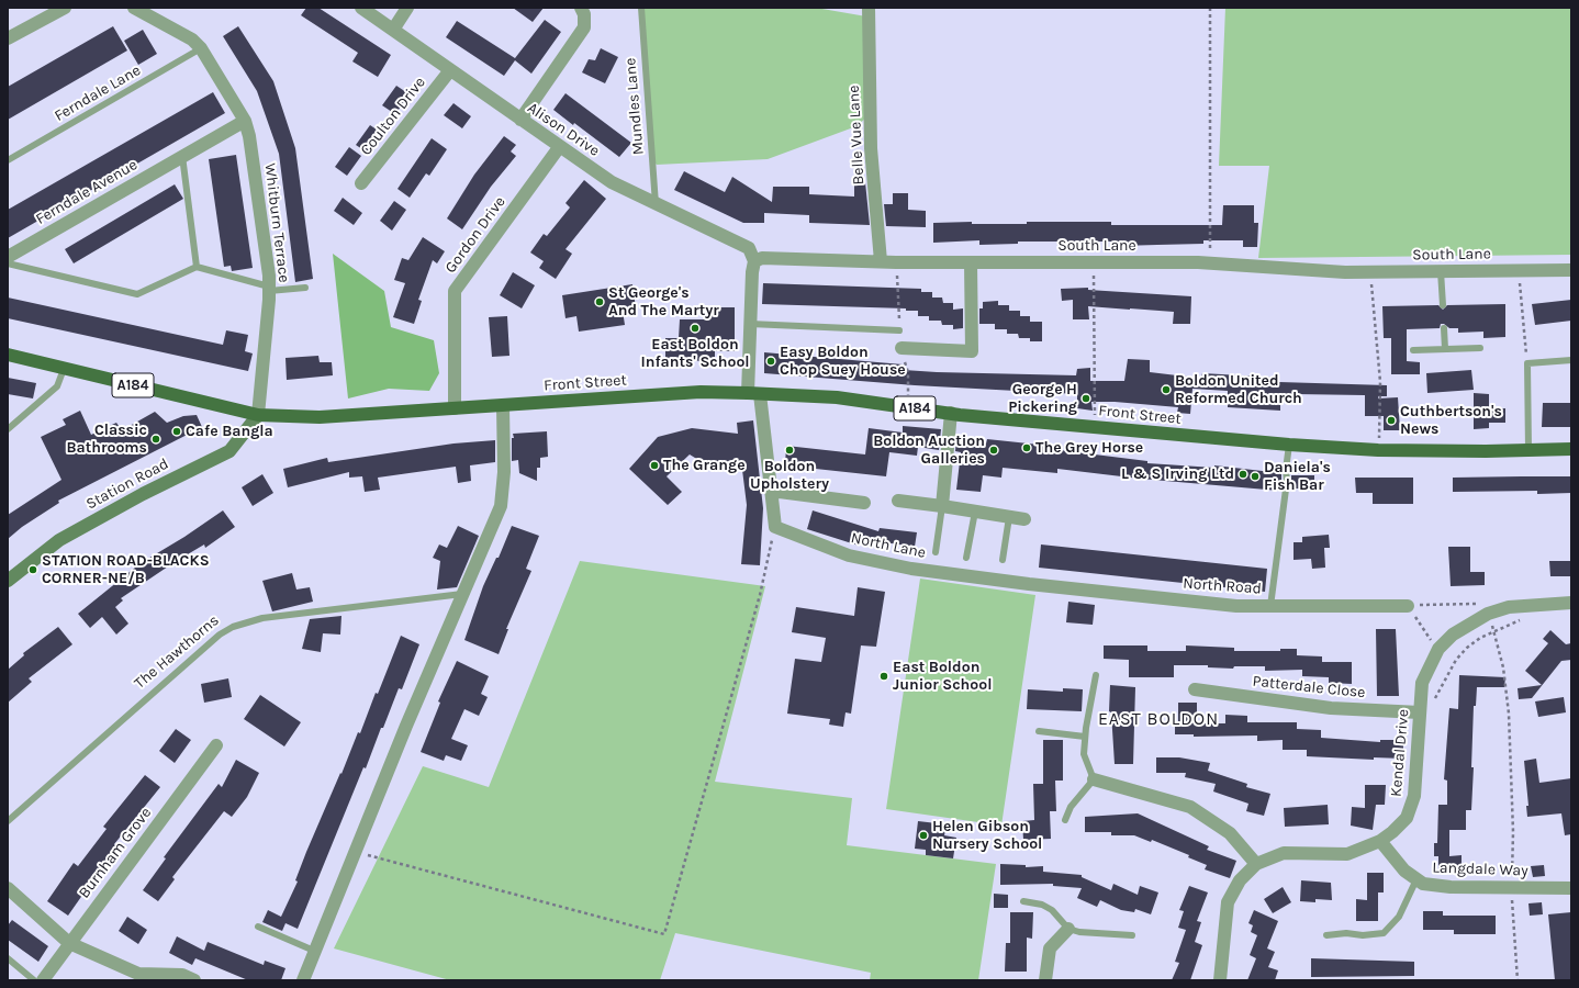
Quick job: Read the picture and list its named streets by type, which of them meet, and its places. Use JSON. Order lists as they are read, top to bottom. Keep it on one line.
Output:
{"streets":{"main road":["Front Street","A184","Station Road"],"street":["Coulton Drive","Alison Drive","Belle Vue Lane","Ferndale Avenue","Whitburn Terrace","Gordon Drive","South Lane","North Lane","North Road","Patterdale Close","Kendal Drive","Burnham Grove","Langdale Way"],"lane":["Ferndale Lane","Mundles Lane","The Hawthorns"]},"crossings":[["Ferndale Lane","Whitburn Terrace"],["Mundles Lane","Alison Drive"],["Coulton Drive","Alison Drive"],["Alison Drive","Gordon Drive"],["Alison Drive","South Lane"],["Belle Vue Lane","South Lane"],["Ferndale Avenue","Whitburn Terrace"],["Whitburn Terrace","Front Street"],["Whitburn Terrace","A184"],["Whitburn Terrace","Station Road"],["Gordon Drive","Front Street"],["Front Street","A184"],["Front Street","Station Road"],["A184","Station Road"],["North Lane","North Road"],["Patterdale Close","Kendal Drive"],["Kendal Drive","Langdale Way"]],"districts":["EAST BOLDON"],"places":["St George's And The Martyr","East Boldon Infants' School","Easy Boldon Chop Suey House","Boldon United Reformed Church","George H Pickering","Cuthbertson's News","Cafe Bangla","Classic Bathrooms","The Grey Horse","Boldon Upholstery","Boldon Auction Galleries","The Grange","L & S Irving Ltd","Daniela's Fish Bar","STATION ROAD-BLACKS CORNER-NE/B","East Boldon Junior School","Helen Gibson Nursery School"]}
